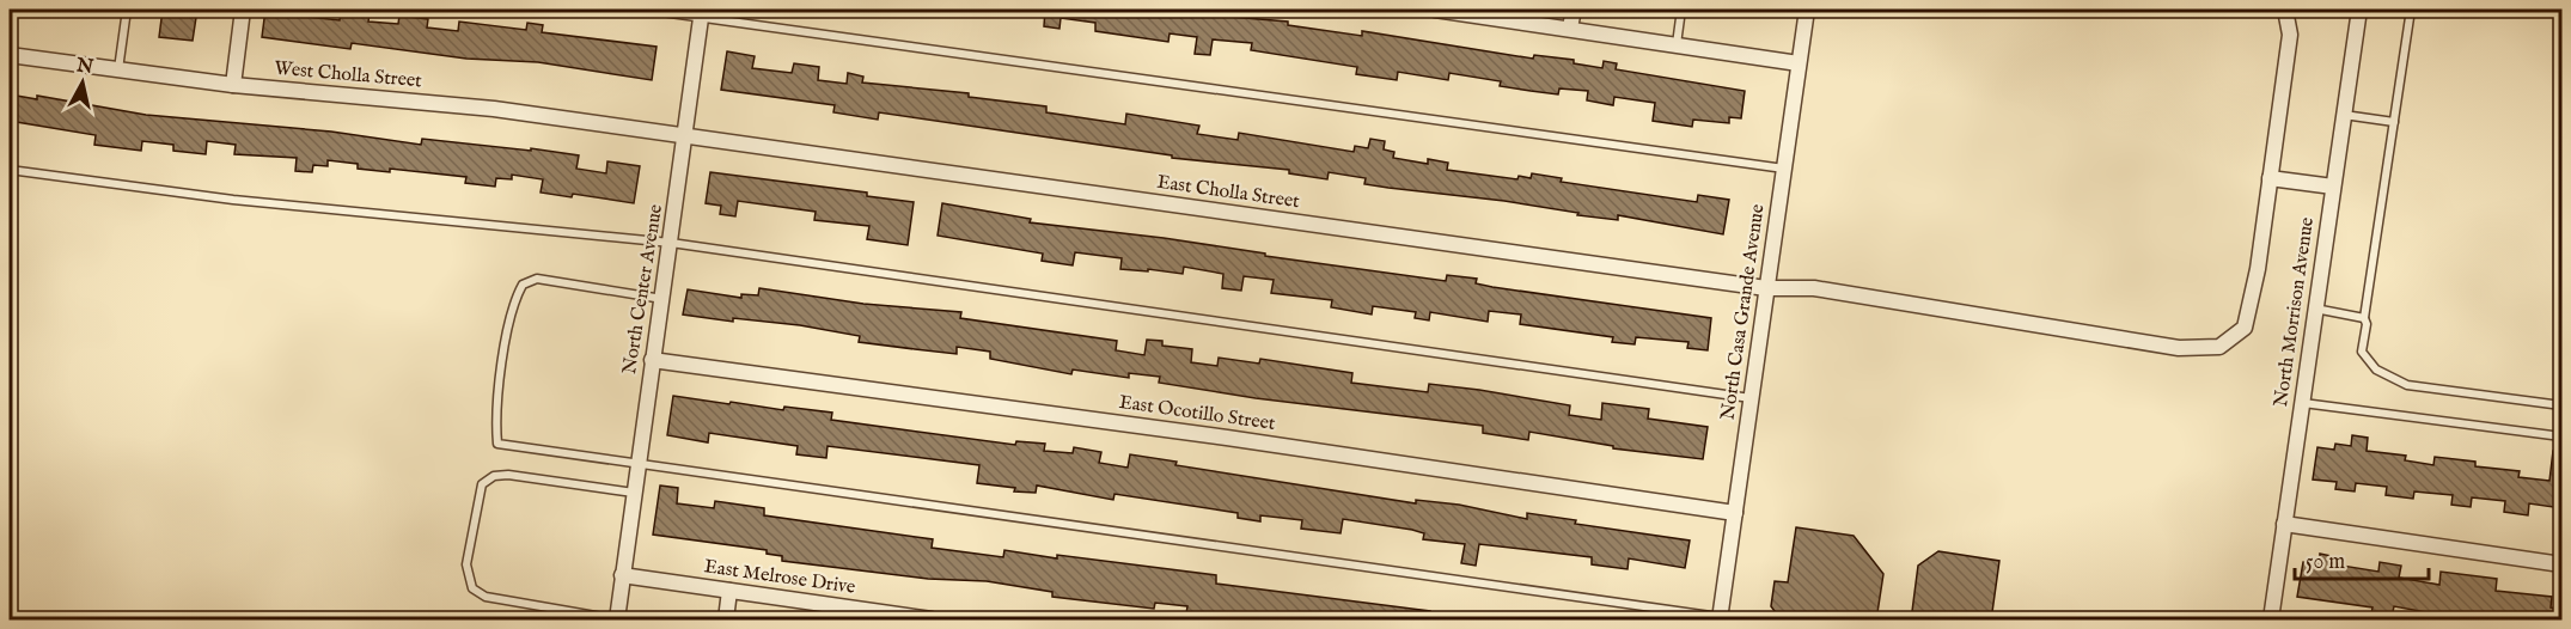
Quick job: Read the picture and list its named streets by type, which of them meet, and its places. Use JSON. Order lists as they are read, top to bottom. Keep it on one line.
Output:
{"streets":{"street":["West Cholla Street","East Cholla Street","North Center Avenue","North Casa Grande Avenue","North Morrison Avenue","East Ocotillo Street","East Melrose Drive"]},"crossings":[["West Cholla Street","East Cholla Street"],["West Cholla Street","North Center Avenue"],["East Cholla Street","North Center Avenue"],["East Cholla Street","North Casa Grande Avenue"],["North Center Avenue","East Ocotillo Street"],["North Center Avenue","East Melrose Drive"],["North Casa Grande Avenue","East Ocotillo Street"]],"scale_bar":"50 m","north":"top"}
